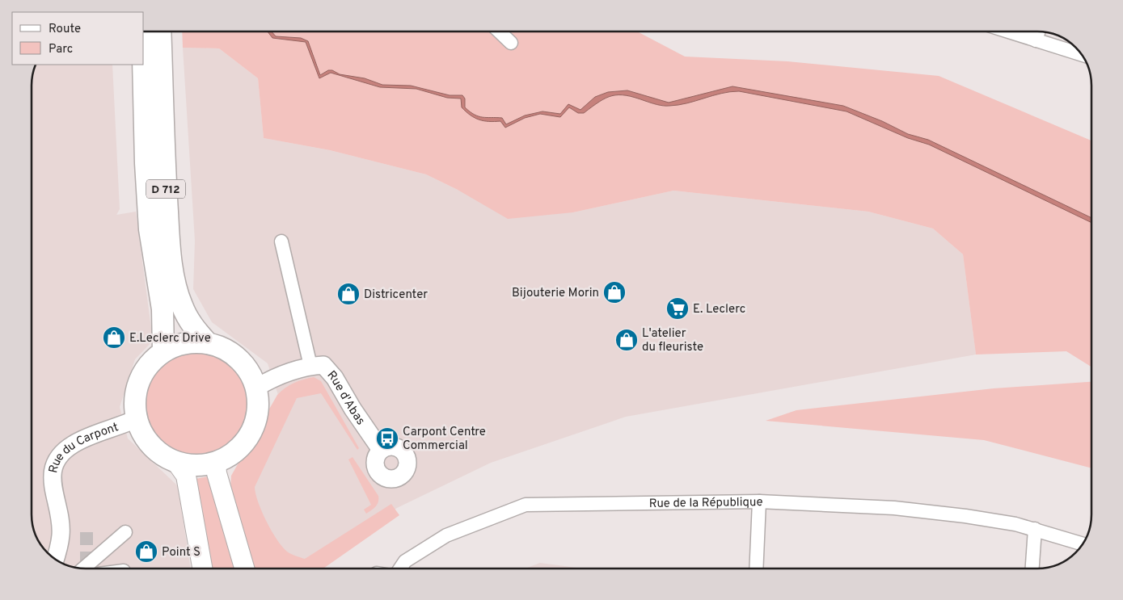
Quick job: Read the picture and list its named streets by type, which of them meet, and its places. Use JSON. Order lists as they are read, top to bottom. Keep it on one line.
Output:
{"streets":{"main road":["D 712"],"street":["Rue d'Abas","Rue du Carpont","Rue de la République"]},"crossings":[["D 712","Rue d'Abas"],["D 712","Rue du Carpont"],["Rue d'Abas","Rue du Carpont"]],"places":{"shop":["Bijouterie Morin","Districenter","E.Leclerc Drive","L'atelier du fleuriste","Point S"],"supermarket":["E. Leclerc"],"bus stop":["Carpont Centre Commercial"]},"legend":["Route","Parc"]}
